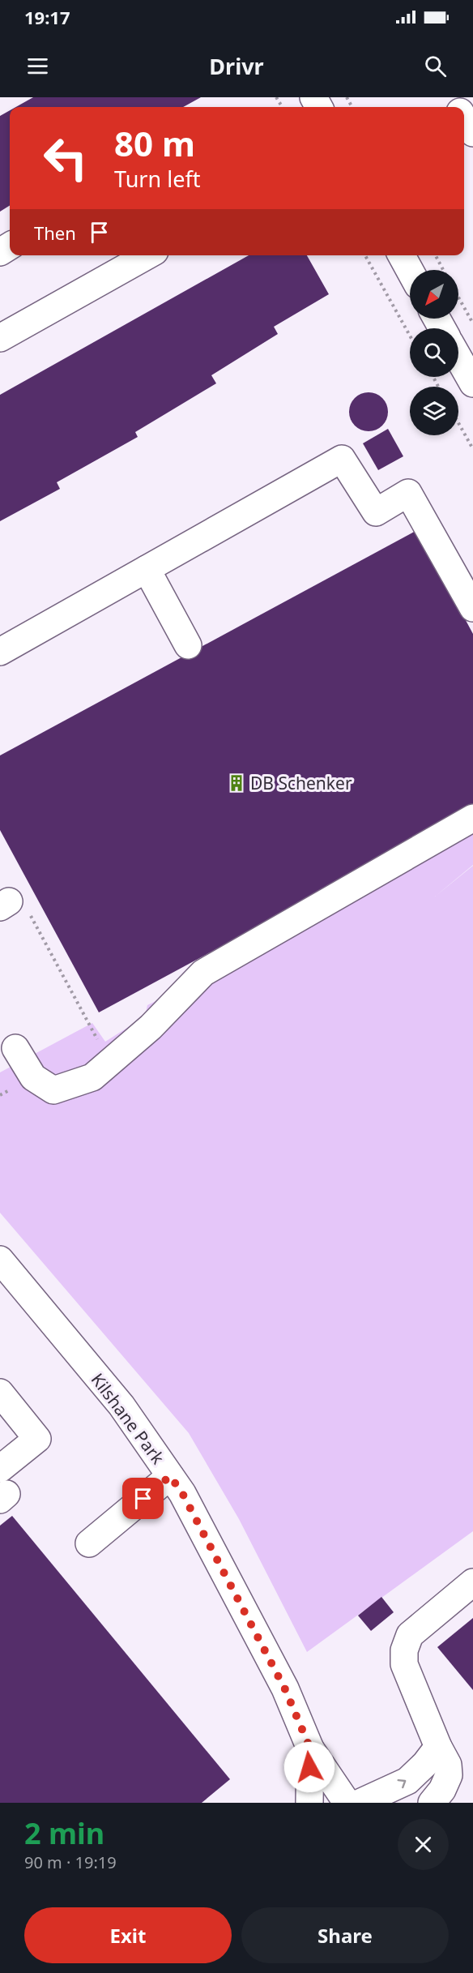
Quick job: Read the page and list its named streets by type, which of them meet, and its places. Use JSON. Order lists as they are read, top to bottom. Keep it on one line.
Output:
{"streets":{"street":["Kilshane Park"]},"places":{"building":["DB Schenker"]},"north":"bottom left","page":{"status":"19:17","header":"Drivr","turn":["80 m","Turn left"],"then":"Then","heading":["2 min","90 m · 19:19"],"buttons":["Exit","Share"]}}
